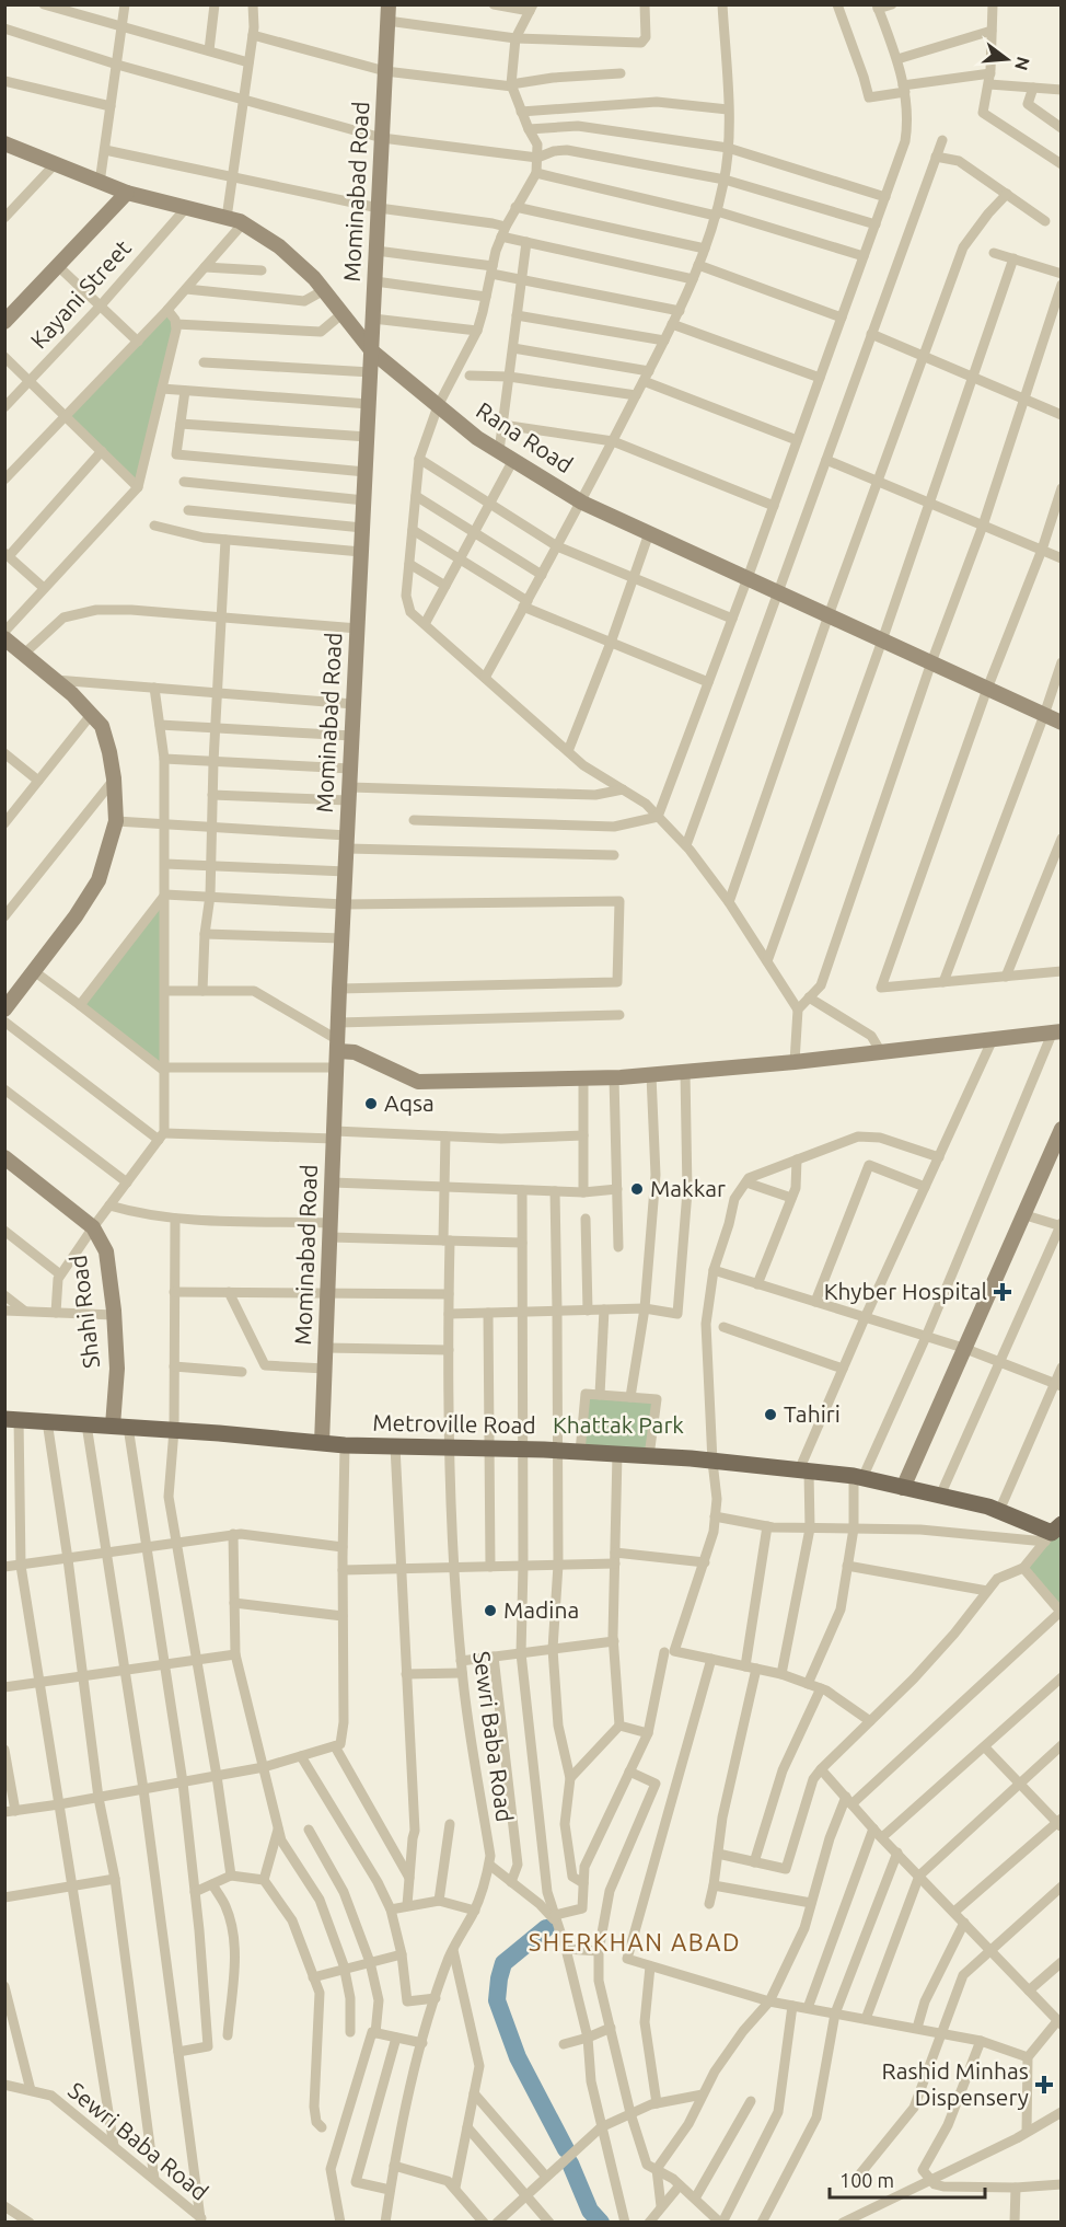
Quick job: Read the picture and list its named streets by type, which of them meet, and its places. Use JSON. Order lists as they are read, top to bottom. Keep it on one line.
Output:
{"streets":{"main road":["Metroville Road"],"street":["Mominabad Road","Kayani Street","Rana Road","Shahi Road","Sewri Baba Road"]},"crossings":[["Mominabad Road","Rana Road"],["Mominabad Road","Metroville Road"],["Kayani Street","Rana Road"],["Shahi Road","Metroville Road"],["Metroville Road","Sewri Baba Road"]],"districts":["SHERKHAN ABAD"],"parks":["Khattak Park"],"places":{"other":["Aqsa","Makkar","Tahiri","Madina"],"health":["Khyber Hospital","Rashid Minhas Dispensery"]},"scale_bar":"100 m","north":"right"}
